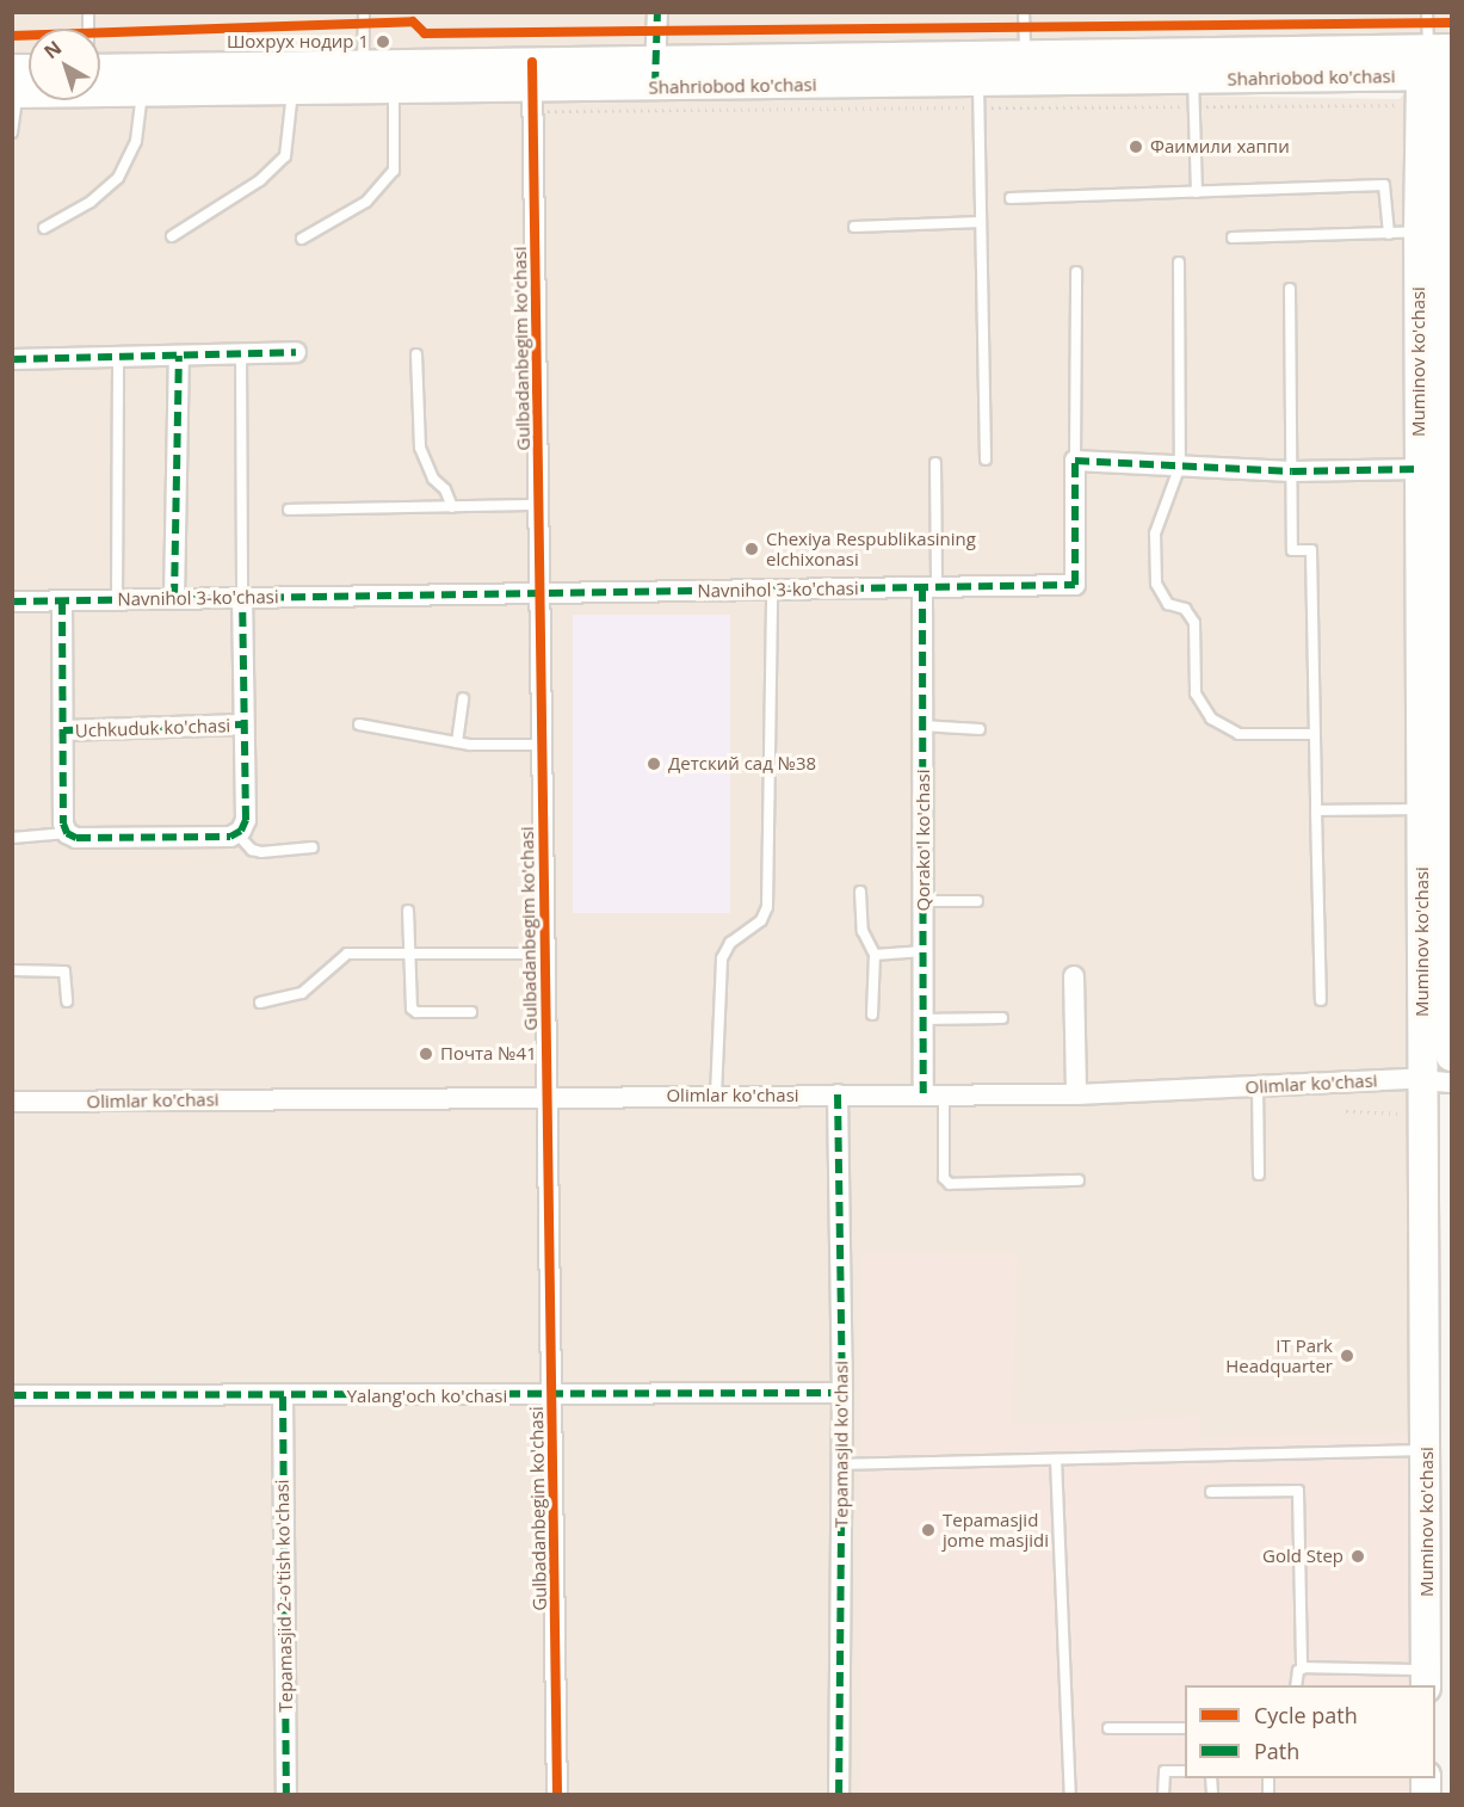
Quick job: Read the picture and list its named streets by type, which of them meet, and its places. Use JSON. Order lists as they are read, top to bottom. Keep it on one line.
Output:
{"streets":{"main road":["Shahriobod ko'chasi","Muminov ko'chasi"],"street":["Gulbadanbegim ko'chasi","Navnihol 3-ko'chasi","Uchkuduk ko'chasi","Qorako'l ko'chasi","Olimlar ko'chasi","Yalang'och ko'chasi","Tepamasjid ko'chasi","Tepamasjid 2-o'tish ko'chasi"]},"crossings":[["Shahriobod ko'chasi","Gulbadanbegim ko'chasi"],["Shahriobod ko'chasi","Muminov ko'chasi"],["Gulbadanbegim ko'chasi","Navnihol 3-ko'chasi"],["Gulbadanbegim ko'chasi","Olimlar ko'chasi"],["Gulbadanbegim ko'chasi","Yalang'och ko'chasi"],["Muminov ko'chasi","Olimlar ko'chasi"],["Navnihol 3-ko'chasi","Uchkuduk ko'chasi"],["Navnihol 3-ko'chasi","Qorako'l ko'chasi"],["Qorako'l ko'chasi","Olimlar ko'chasi"],["Olimlar ko'chasi","Tepamasjid ko'chasi"],["Yalang'och ko'chasi","Tepamasjid ko'chasi"],["Yalang'och ko'chasi","Tepamasjid 2-o'tish ko'chasi"]],"places":["Шохрух нодир 1","Фаимили хаппи","Chexiya Respublikasining elchixonasi","Детский сад №38","Почта №41","IT Park Headquarter","Tepamasjid jome masjidi","Gold Step"],"legend":["Cycle path","Path"],"north":"top left"}
